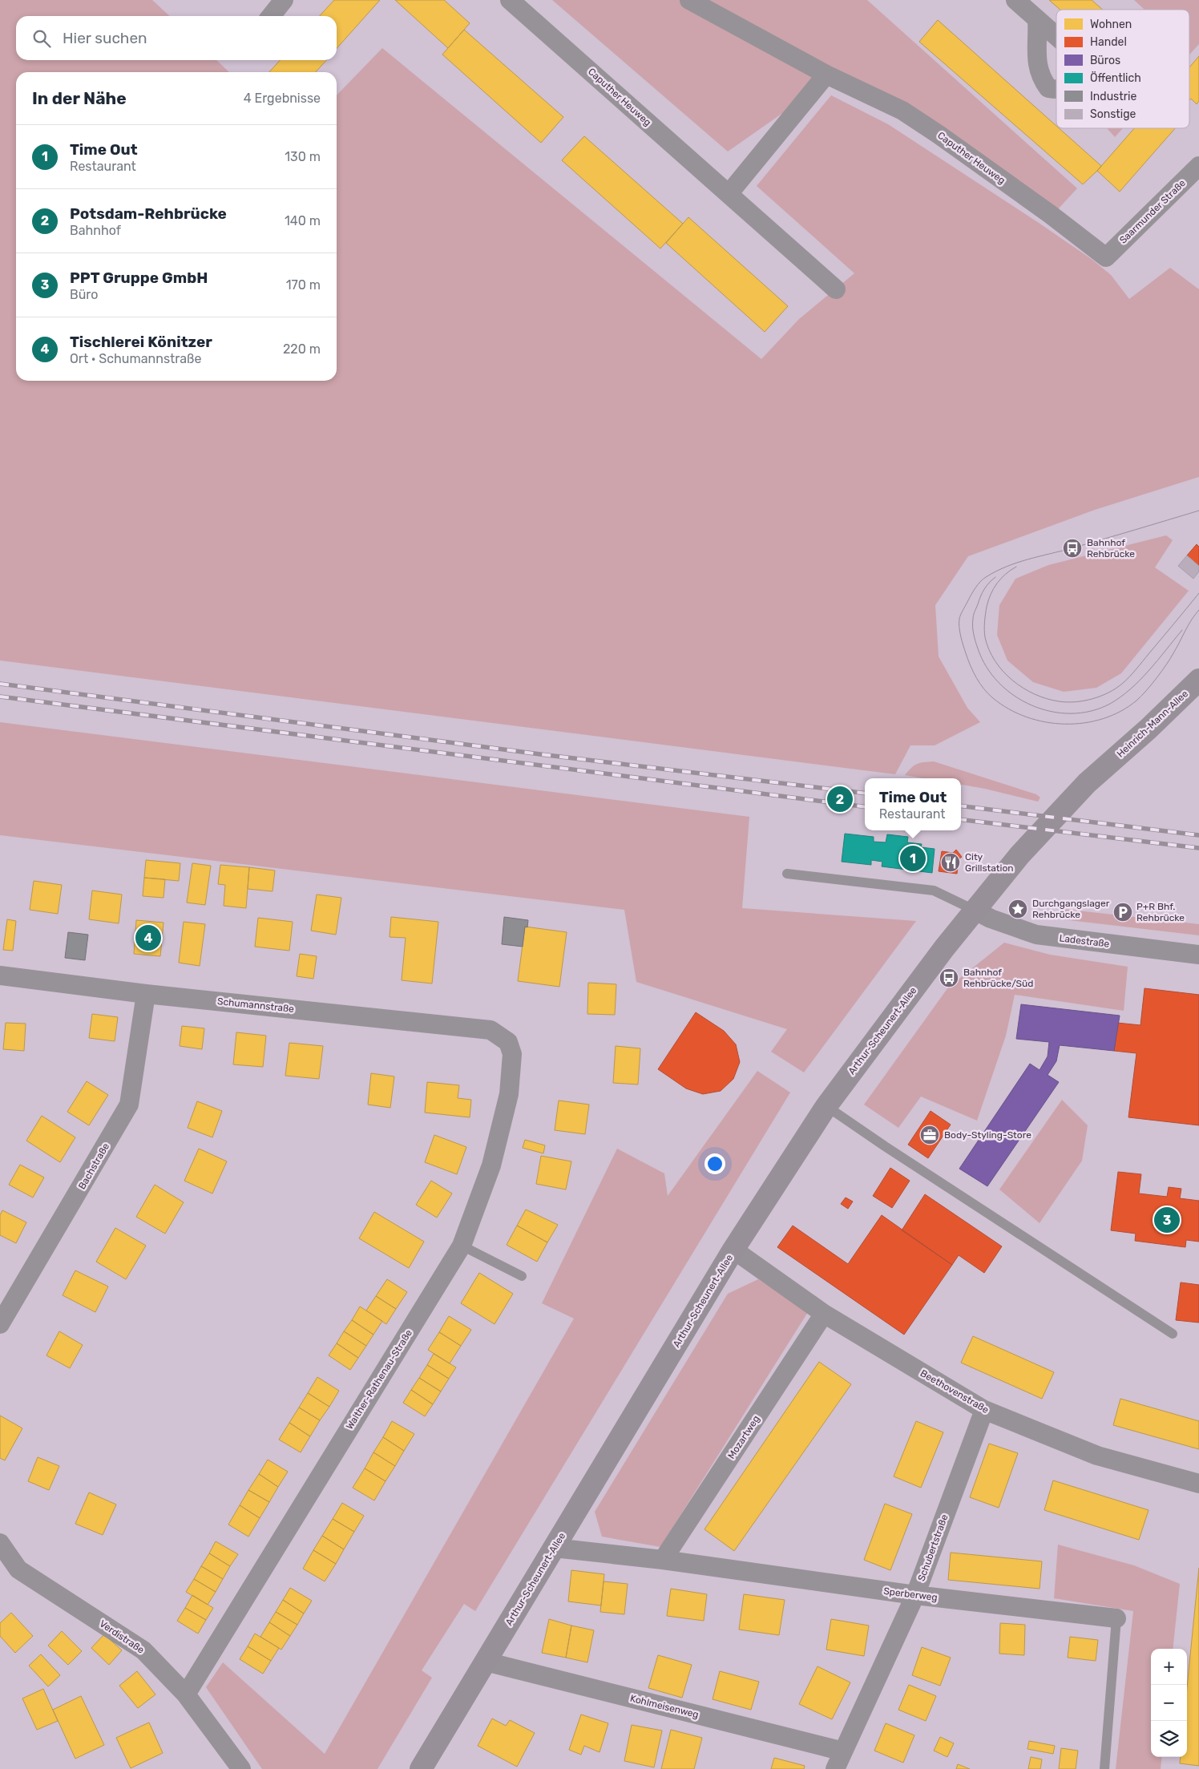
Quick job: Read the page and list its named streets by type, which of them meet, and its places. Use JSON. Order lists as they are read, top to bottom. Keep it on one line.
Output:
{"streets":{"main road":["Heinrich-Mann-Allee","Arthur-Scheunert-Allee"],"street":["Caputher Heuweg","Saarmunder Straße","Ladestraße","Schumannstraße","Bachstraße","Walther-Rathenau-Straße","Beethovenstraße","Mozartweg","Schubertstraße","Sperberweg","Verdistraße","Kohlmeisenweg"]},"crossings":[["Caputher Heuweg","Saarmunder Straße"],["Heinrich-Mann-Allee","Arthur-Scheunert-Allee"],["Ladestraße","Arthur-Scheunert-Allee"],["Schumannstraße","Bachstraße"],["Schumannstraße","Walther-Rathenau-Straße"],["Arthur-Scheunert-Allee","Beethovenstraße"],["Arthur-Scheunert-Allee","Sperberweg"],["Arthur-Scheunert-Allee","Kohlmeisenweg"],["Walther-Rathenau-Straße","Verdistraße"],["Beethovenstraße","Mozartweg"],["Beethovenstraße","Schubertstraße"],["Mozartweg","Sperberweg"],["Schubertstraße","Sperberweg"],["Schubertstraße","Kohlmeisenweg"]],"places":{"bus stop":["Bahnhof Rehbrücke","Bahnhof Rehbrücke/Süd"],"restaurant":["City Grillstation"],"place":["Durchgangslager Rehbrücke"],"parking":["P+R Bhf. Rehbrücke"],"office":["Body-Styling-Store"]},"legend":["Wohnen","Handel","Büros","Öffentlich","Industrie","Sonstige"],"page":{"search":"Hier suchen","heading":["In der Nähe","4 Ergebnisse"],"list":[{"mark":"1","name":"Time Out","note":"Restaurant","value":"130 m"},{"mark":"2","name":"Potsdam-Rehbrücke","note":"Bahnhof","value":"140 m"},{"mark":"3","name":"PPT Gruppe GmbH","note":"Büro","value":"170 m"},{"mark":"4","name":"Tischlerei Könitzer","note":"Ort · Schumannstraße","value":"220 m"}],"popup":["Time Out","Restaurant"],"pins":["2","1","4","3"],"map_buttons":["+","−"]}}
